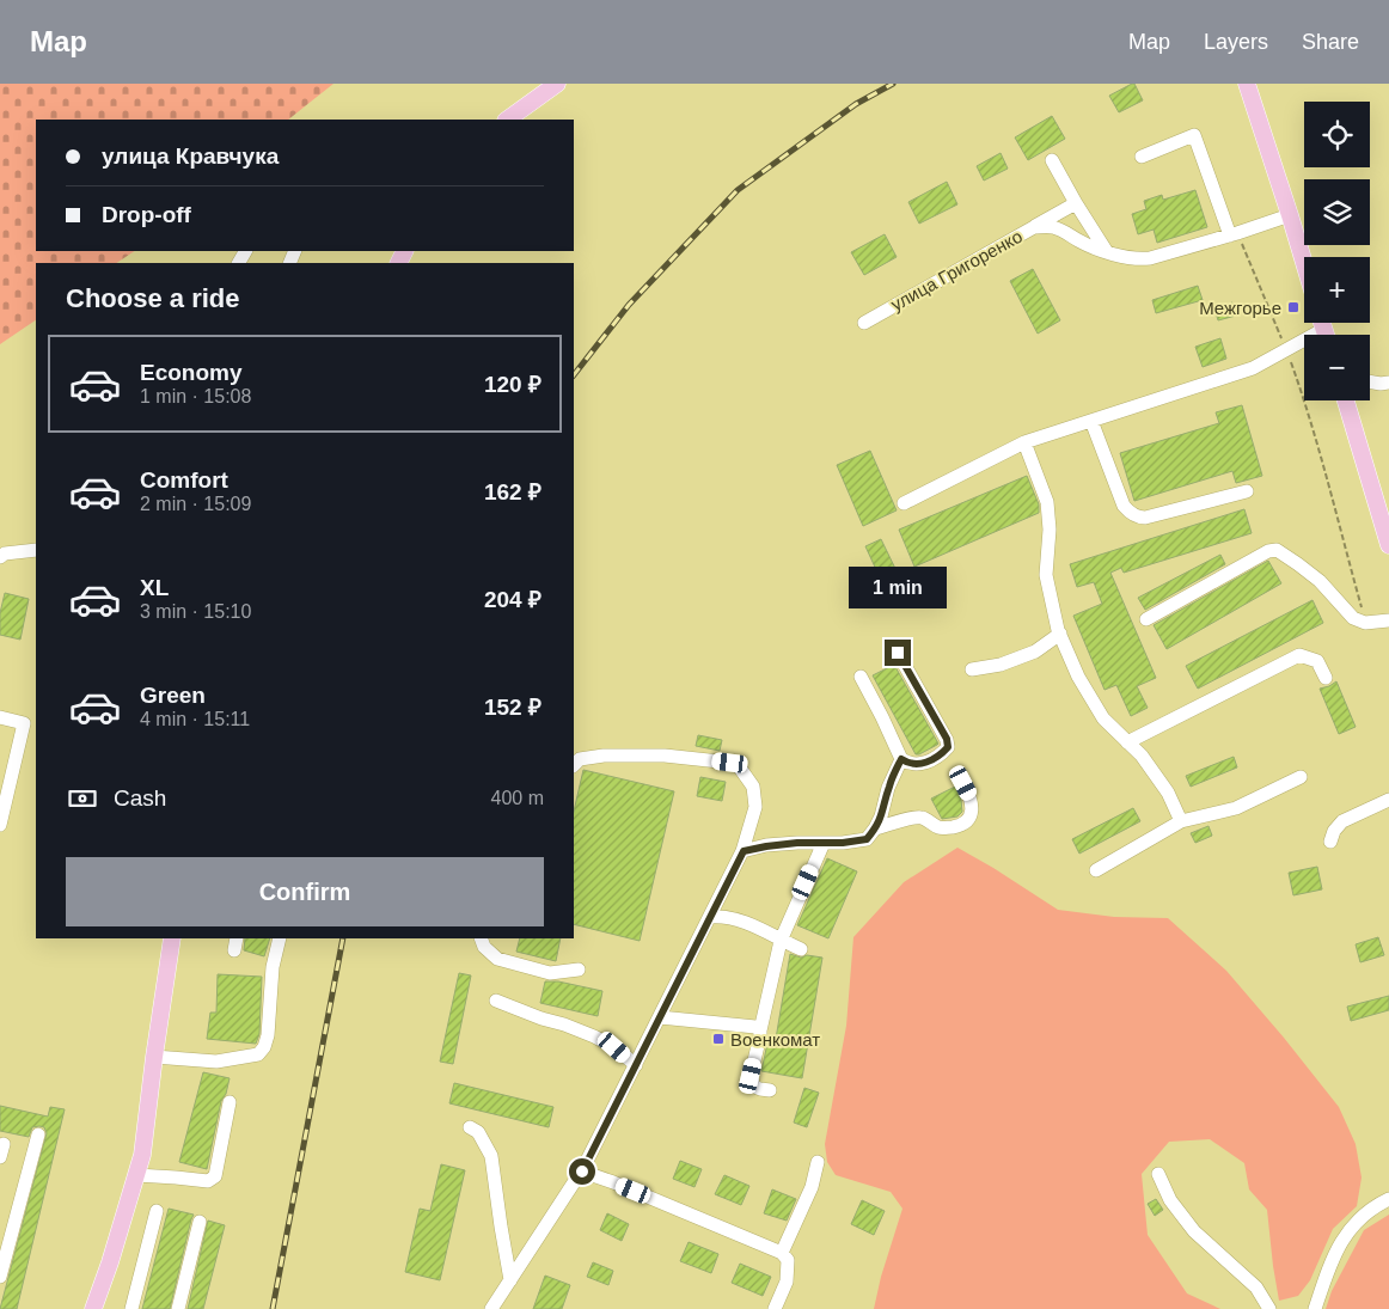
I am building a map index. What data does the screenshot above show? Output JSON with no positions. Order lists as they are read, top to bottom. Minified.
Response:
{"streets":{"lane":["улица Григоренко"]},"places":{"transit":["Межгорье","Военкомат"]},"page":{"header":"Map","nav":["Map","Layers","Share"],"map_buttons":["+","−"],"banner":["улица Кравчука","Drop-off"],"heading":"Choose a ride","list":[{"name":"Economy","note":"1 min · 15:08","value":"120 ₽"},{"name":"Comfort","note":"2 min · 15:09","value":"162 ₽"},{"name":"XL","note":"3 min · 15:10","value":"204 ₽"},{"name":"Green","note":"4 min · 15:11","value":"152 ₽"}],"bubble":"1 min","pay":["Cash","400 m"],"buttons":"Confirm"}}
